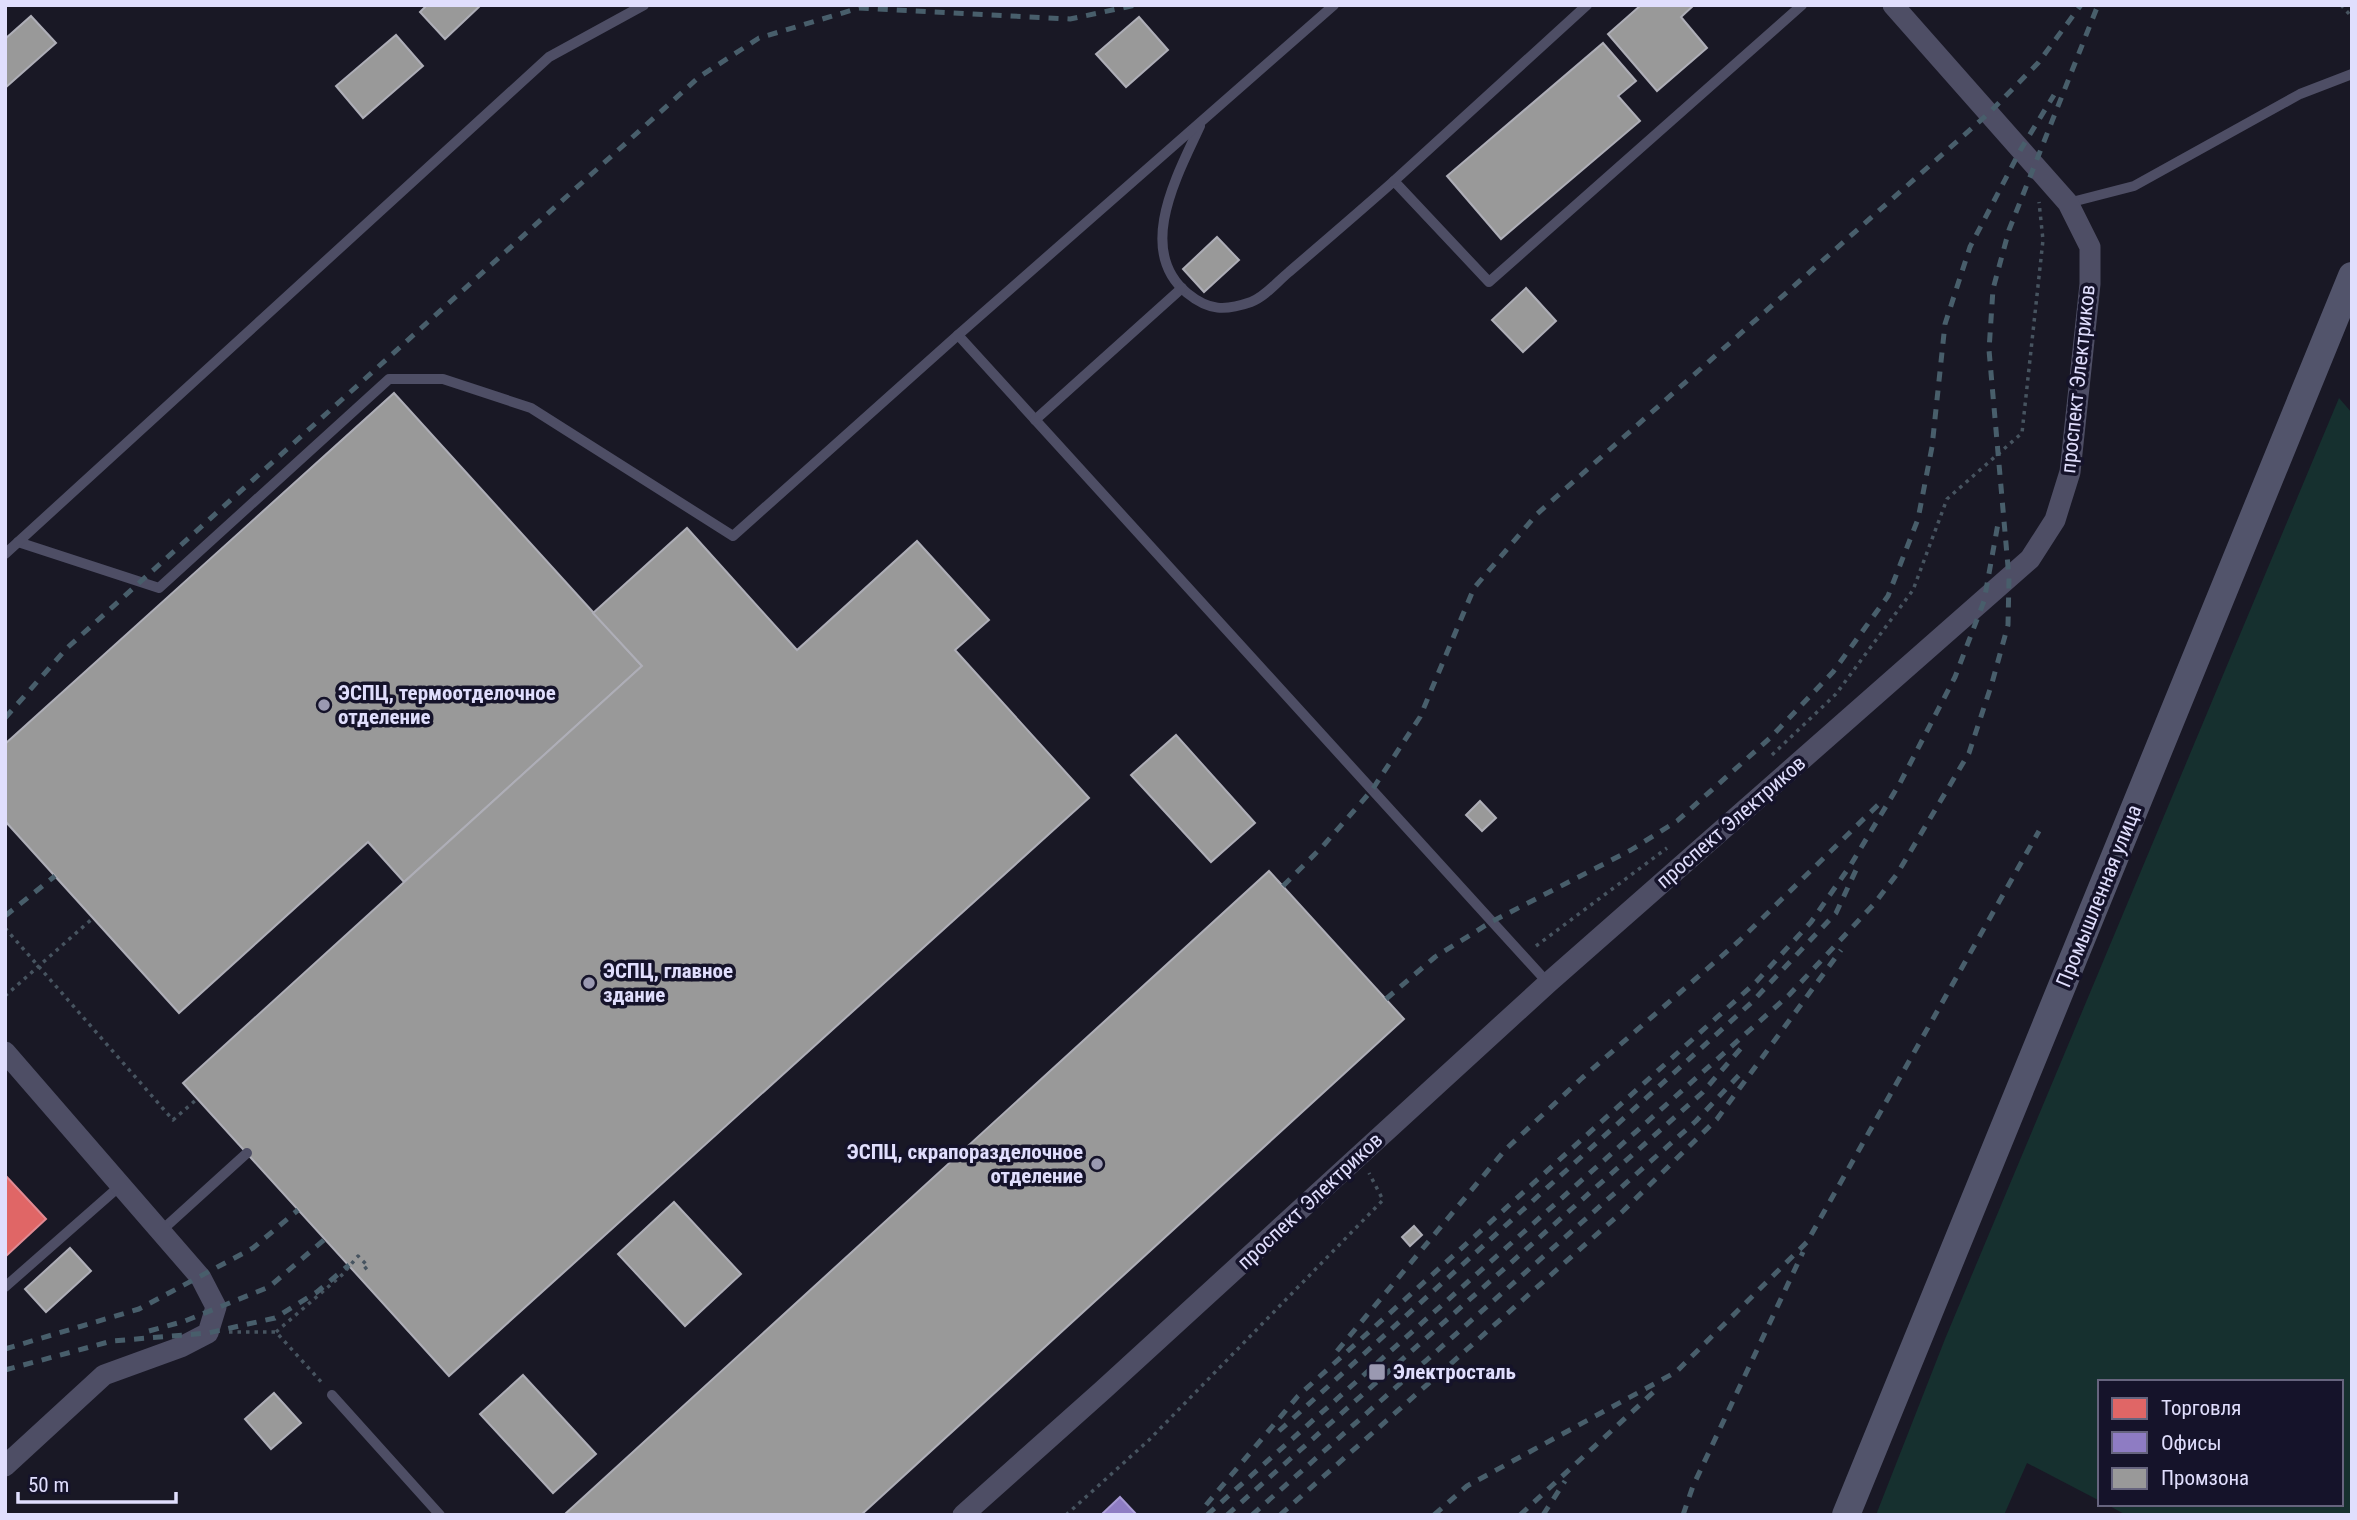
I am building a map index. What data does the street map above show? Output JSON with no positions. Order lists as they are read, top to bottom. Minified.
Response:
{"streets":{"street":["проспект Электриков","Промышленная улица"]},"places":{"other":["ЭСПЦ, термоотделочное отделение","ЭСПЦ, главное здание","ЭСПЦ, скрапоразделочное отделение"],"transit":["Электросталь"]},"legend":["Торговля","Офисы","Промзона"],"scale_bar":"50 m"}
